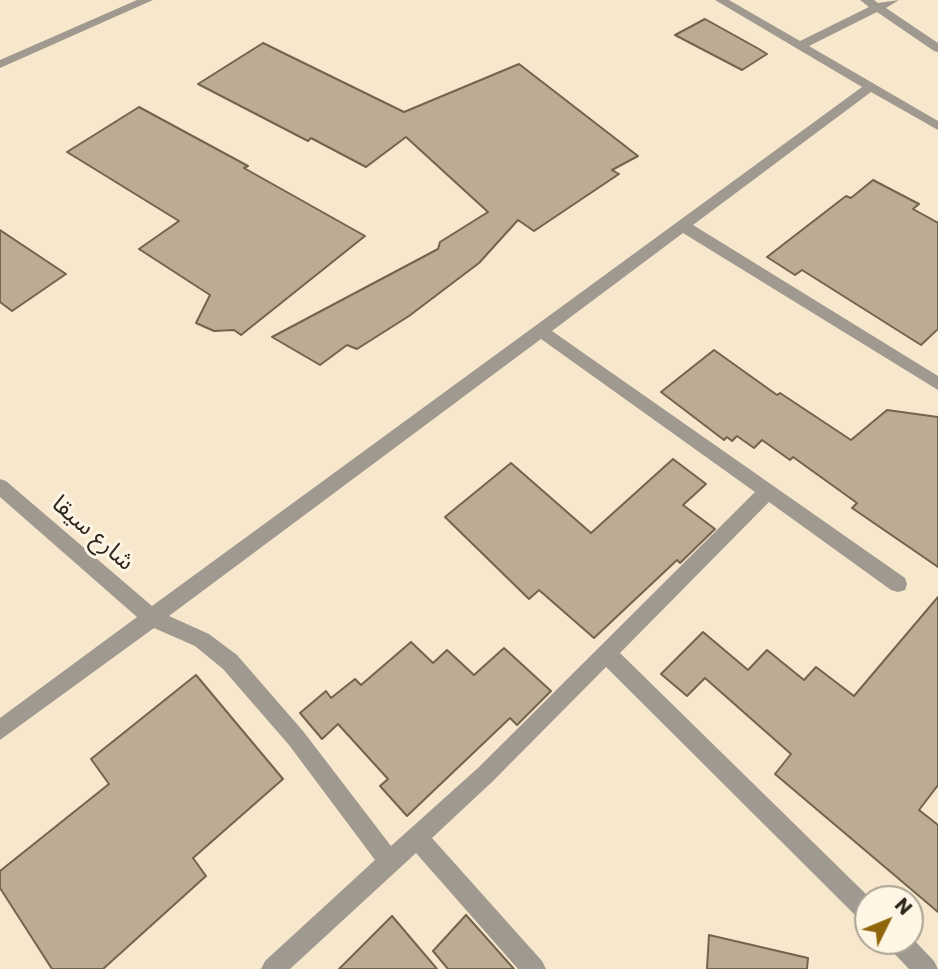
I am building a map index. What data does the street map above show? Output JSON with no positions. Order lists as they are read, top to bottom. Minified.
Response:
{"streets":{"street":["شارع سيقا"]},"north":"top right"}
